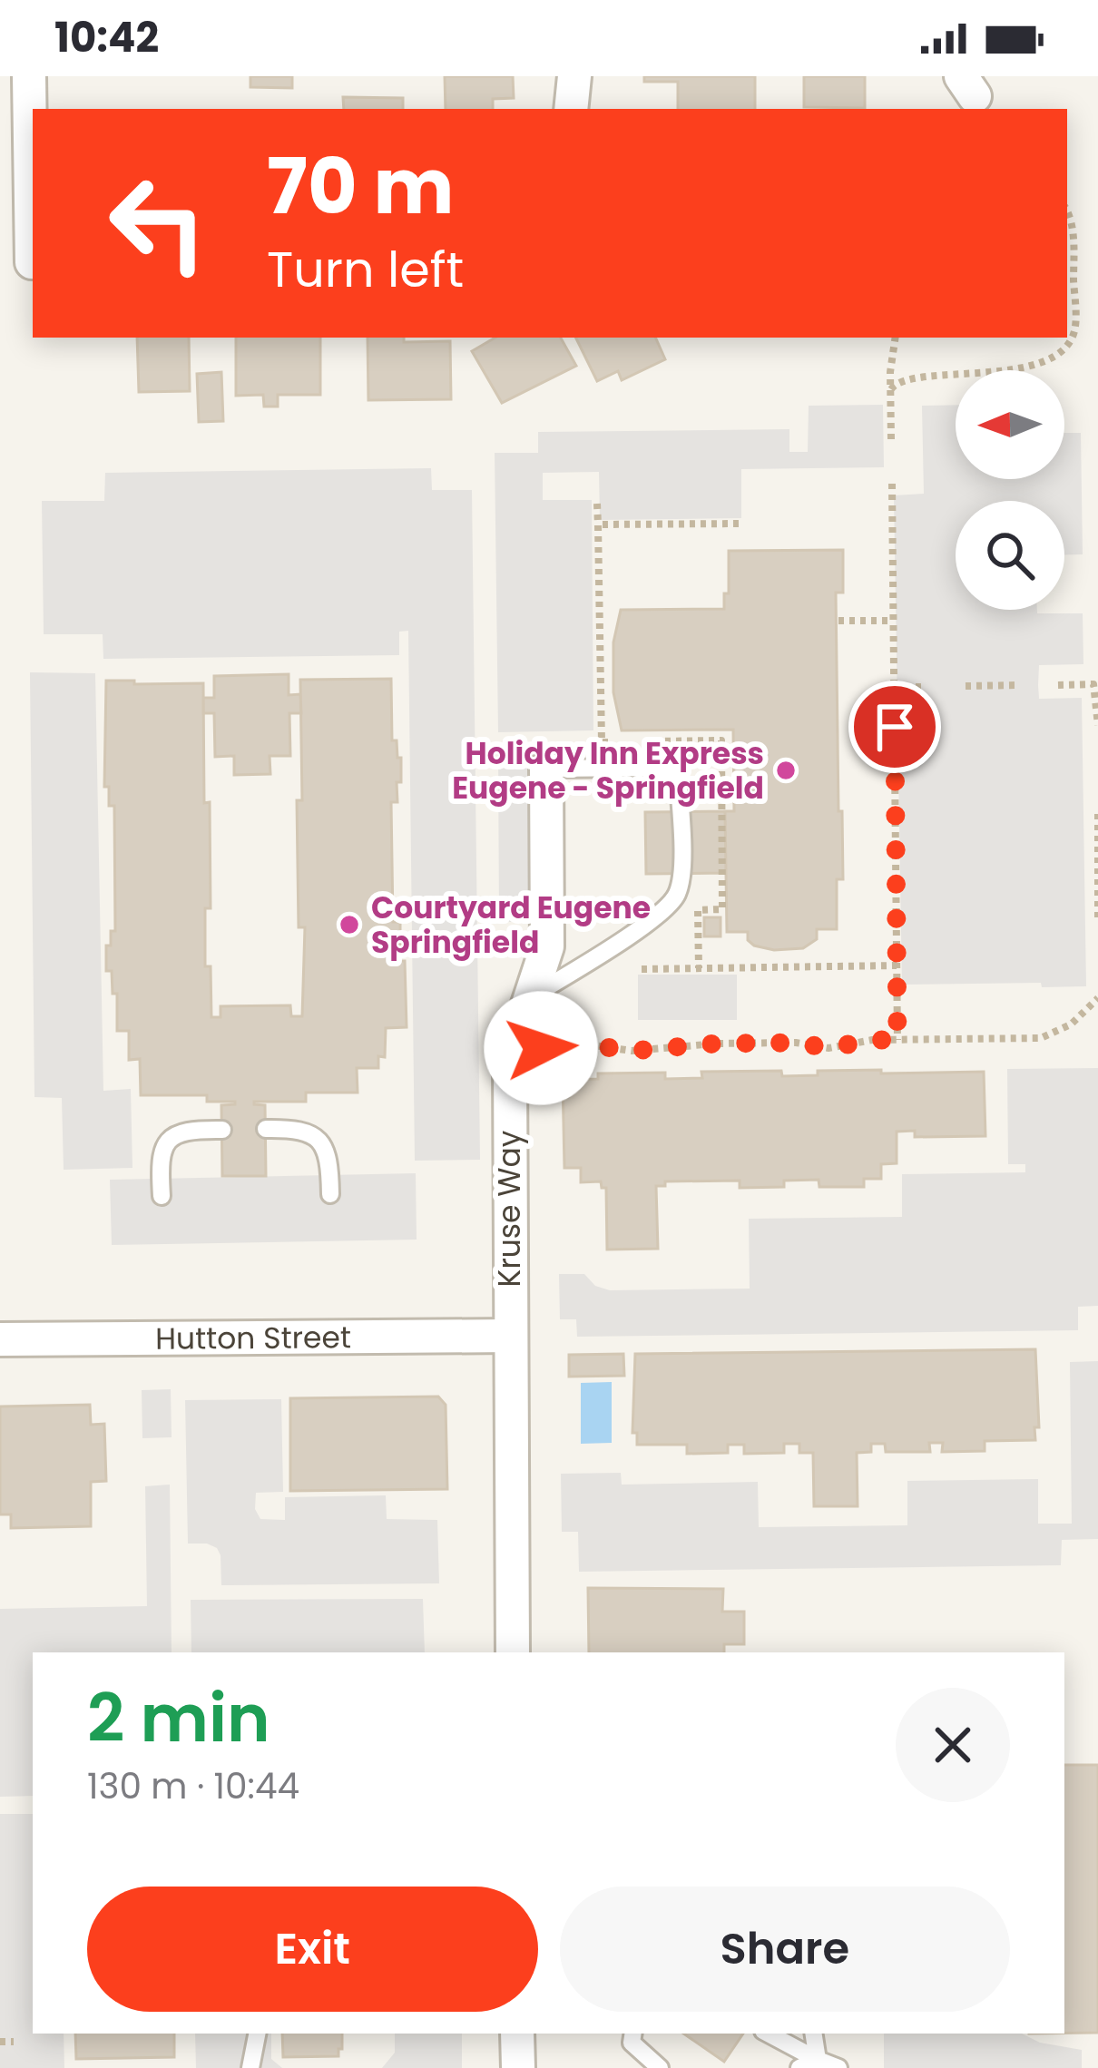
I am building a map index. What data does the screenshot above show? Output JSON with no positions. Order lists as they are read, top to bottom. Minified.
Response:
{"streets":{"street":["Kruse Way","Hutton Street"]},"crossings":[["Kruse Way","Hutton Street"]],"places":["Holiday Inn Express Eugene - Springfield","Courtyard Eugene Springfield"],"north":"left","page":{"status":"10:42","turn":["70 m","Turn left"],"heading":["2 min","130 m · 10:44"],"buttons":["Exit","Share"]}}
